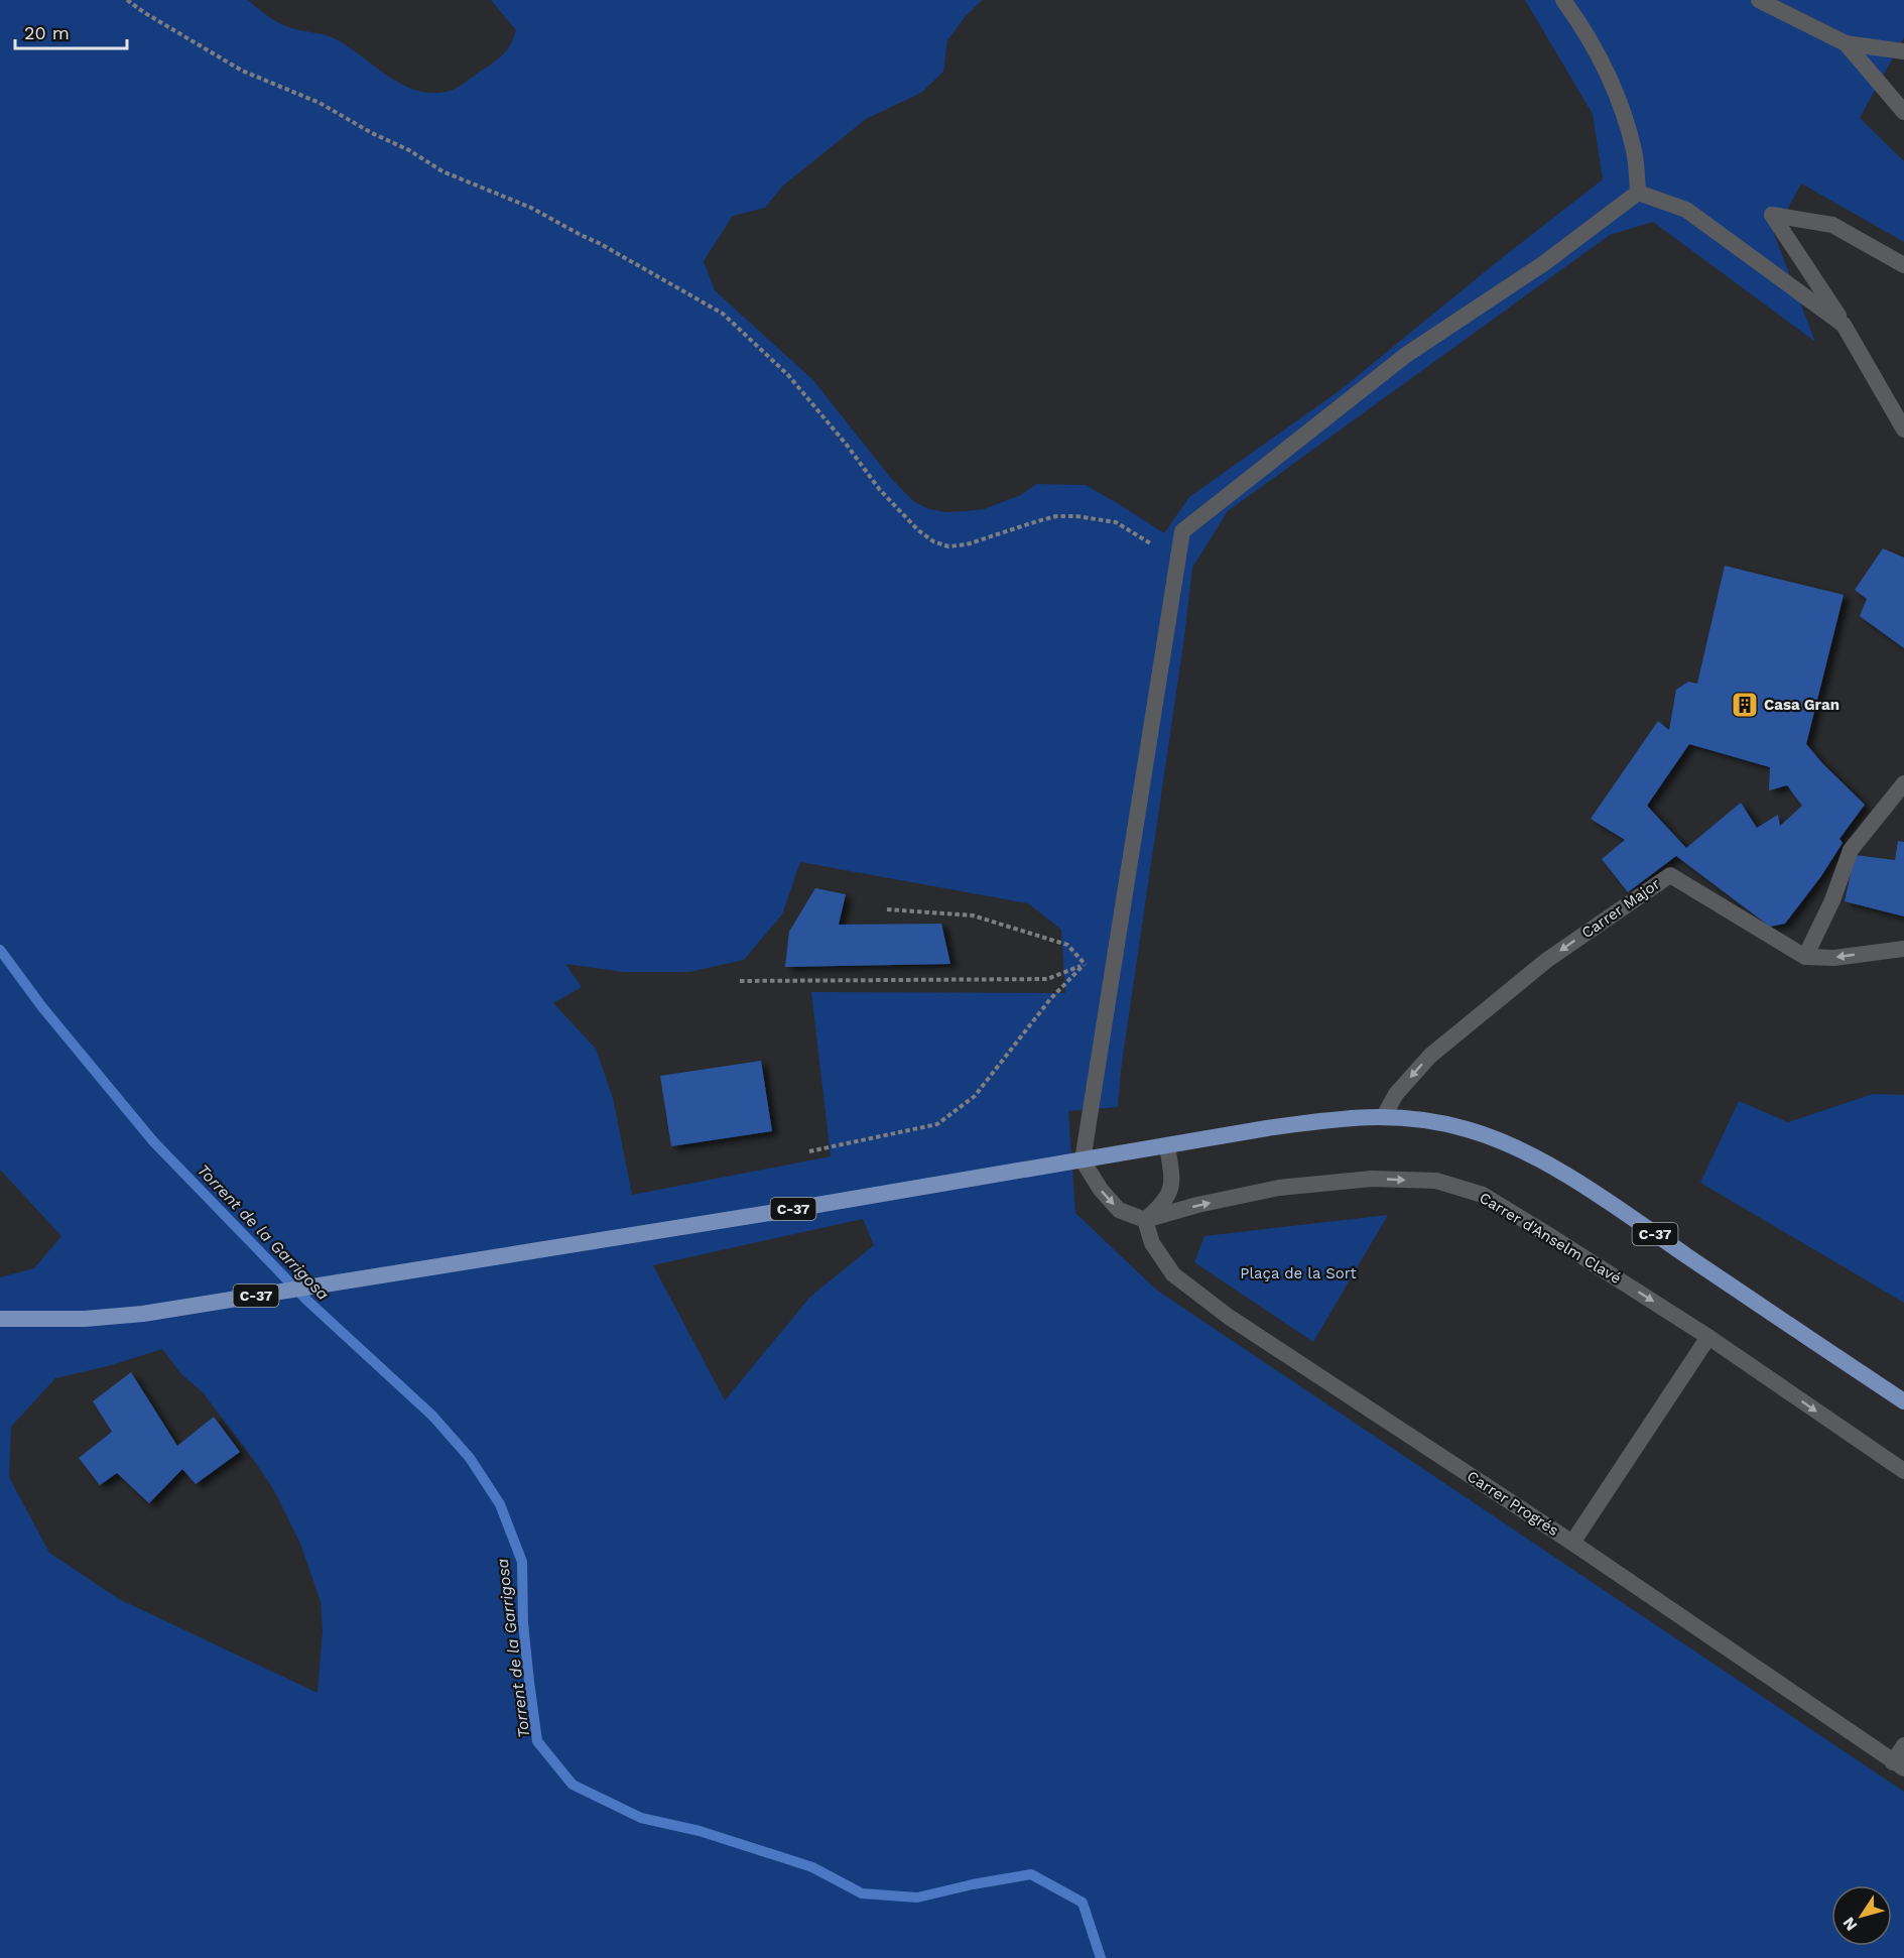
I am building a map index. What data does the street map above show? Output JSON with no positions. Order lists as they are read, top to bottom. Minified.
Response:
{"streets":{"main road":["C-37"],"street":["Carrer Major","Carrer d'Anselm Clavé","Carrer Progrés"]},"crossings":[["Carrer Major","C-37"],["Carrer d'Anselm Clavé","Carrer Progrés"]],"one_way":["Carrer Major","Carrer d'Anselm Clavé"],"water":["Torrent de la Garrigosa"],"parks":["Plaça de la Sort"],"places":{"building":["Casa Gran"]},"scale_bar":"20 m","north":"bottom left"}
